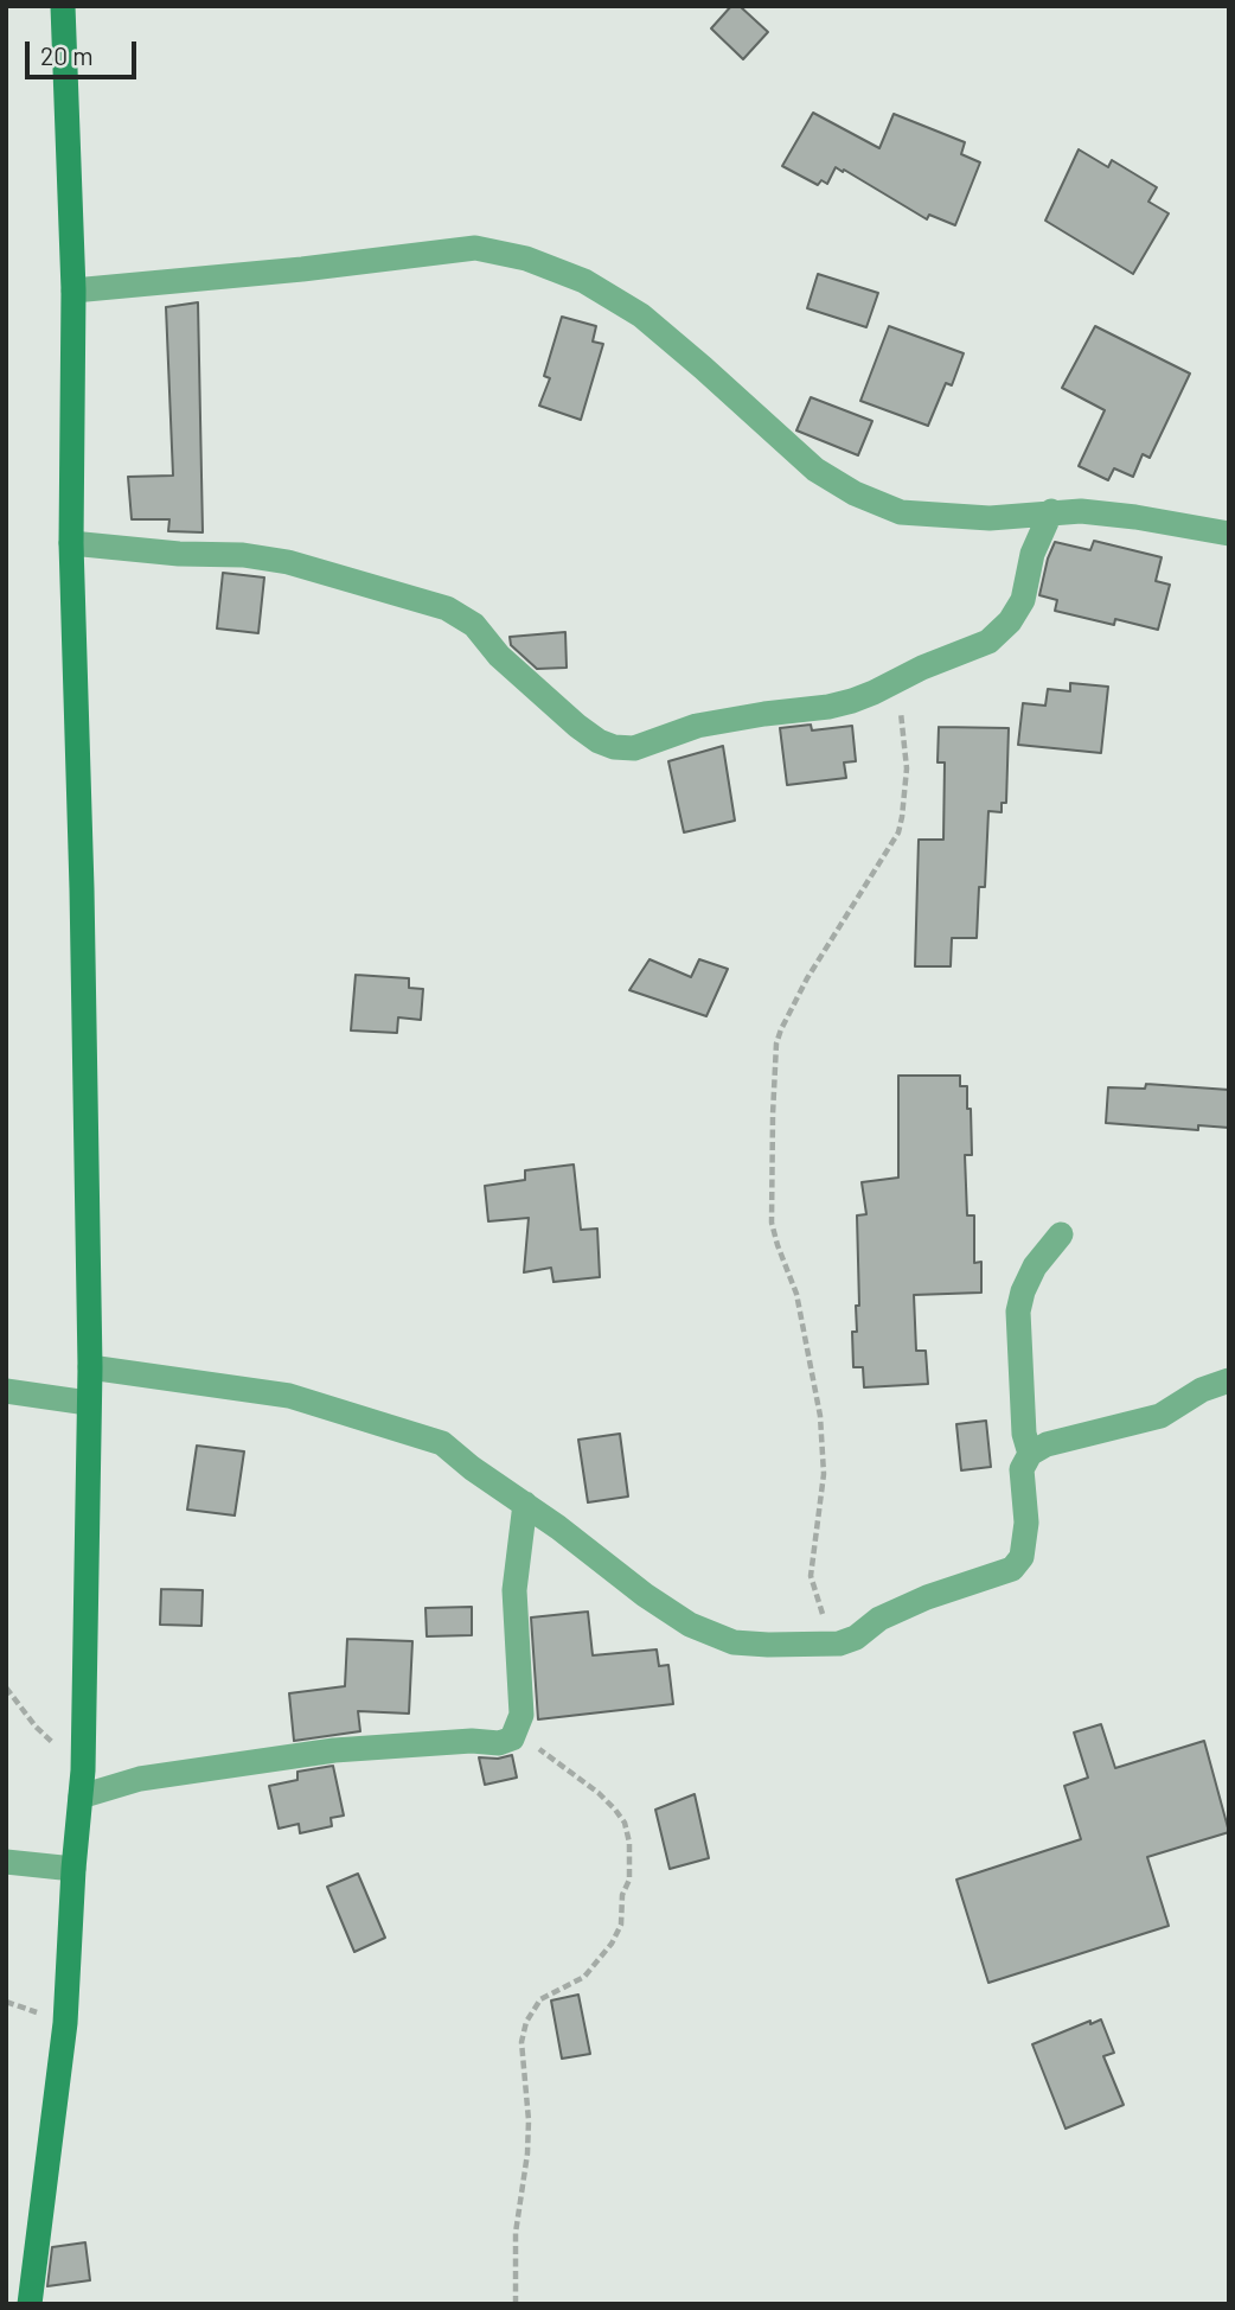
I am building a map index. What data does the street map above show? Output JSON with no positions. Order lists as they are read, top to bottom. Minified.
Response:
{"scale_bar":"20 m"}
